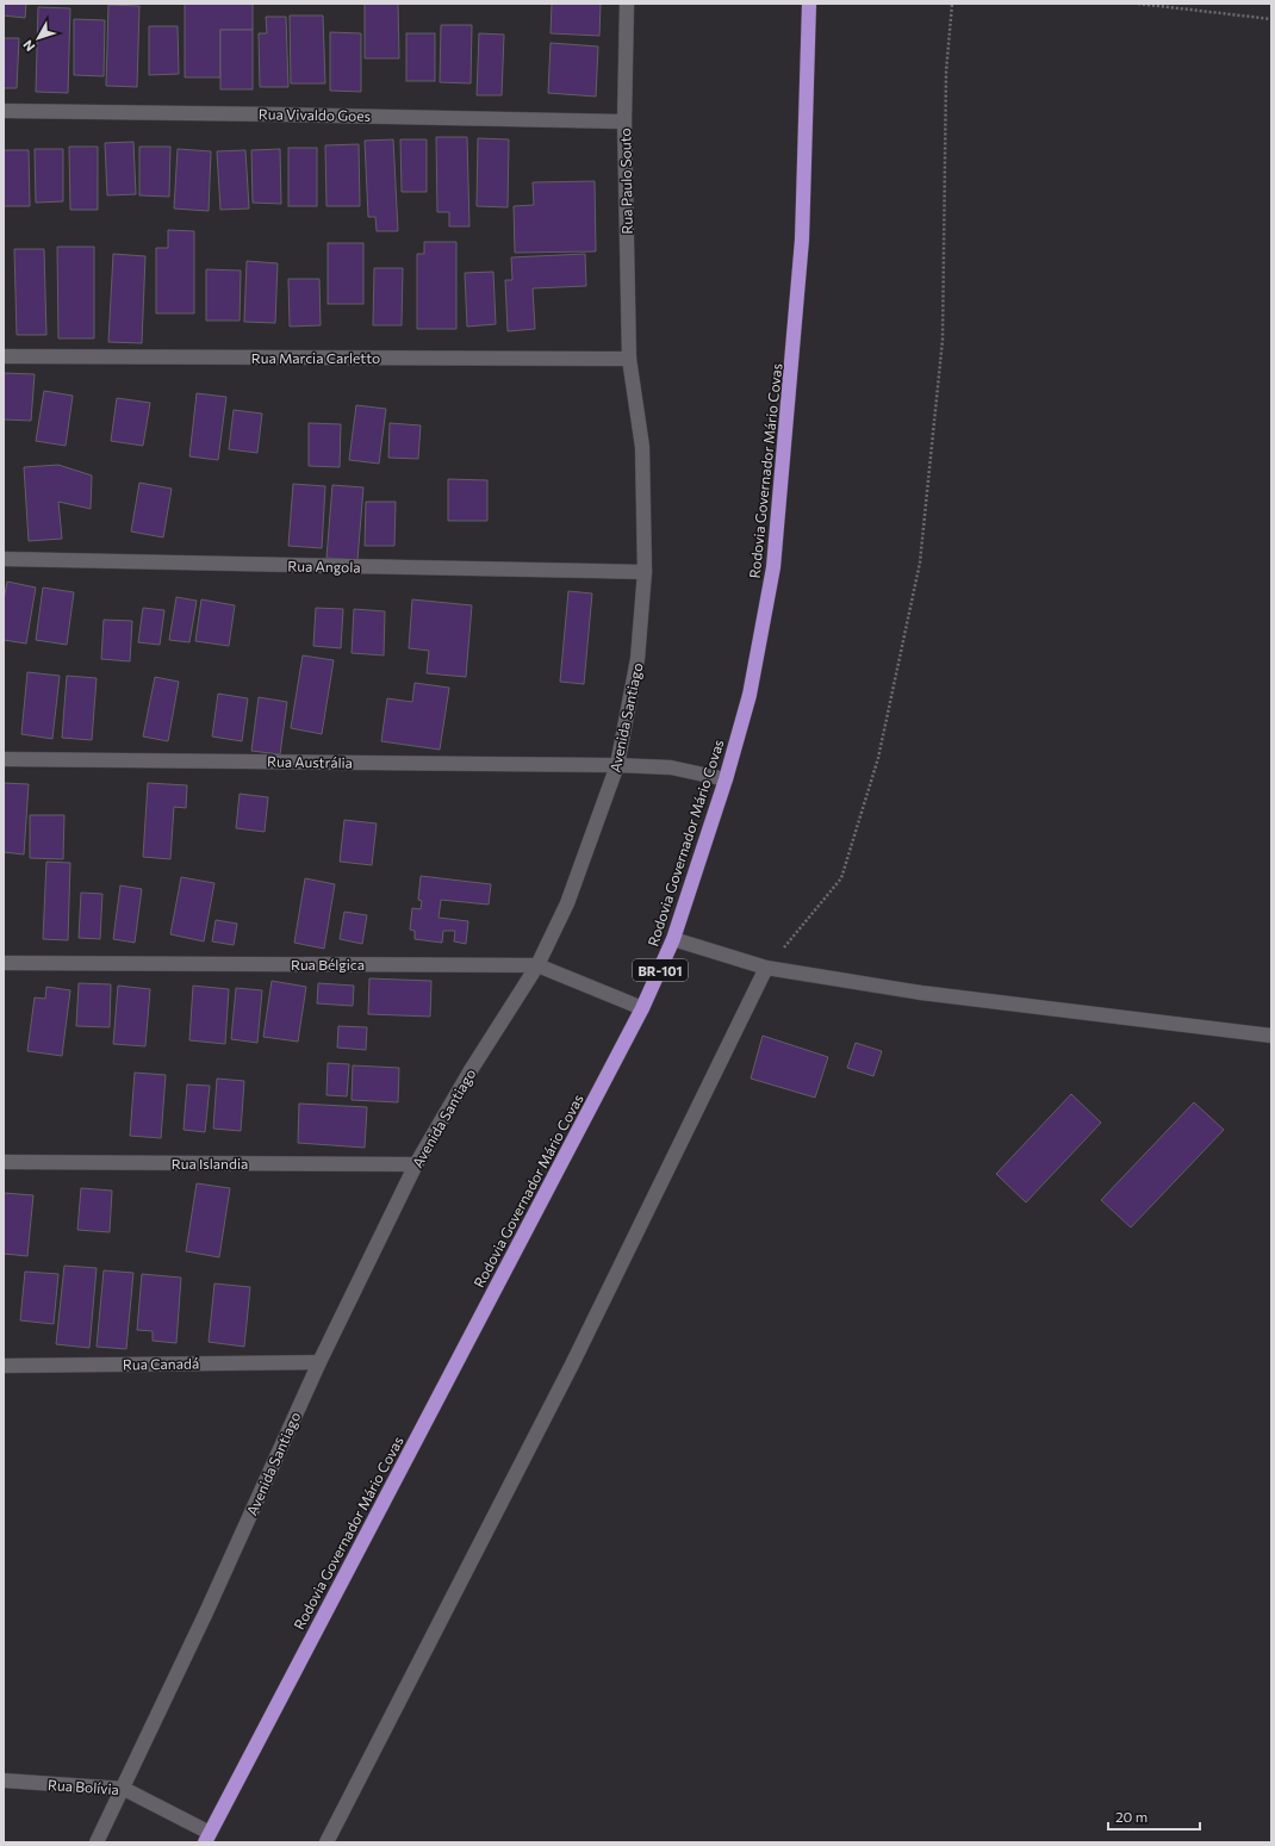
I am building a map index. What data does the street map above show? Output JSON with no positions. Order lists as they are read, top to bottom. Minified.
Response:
{"streets":{"highway":["Rodovia Governador Mário Covas","BR-101"],"street":["Rua Vivaldo Goes","Rua Paulo Souto","Rua Marcia Carletto","Rua Angola","Avenida Santiago","Rua Austrália","Rua Bélgica","Rua Islandia","Rua Canadá","Rua Bolívia"]},"crossings":[["Rua Vivaldo Goes","Rua Paulo Souto"],["Rua Paulo Souto","Rua Marcia Carletto"],["Rua Paulo Souto","Avenida Santiago"],["Rua Marcia Carletto","Avenida Santiago"],["Rodovia Governador Mário Covas","Rua Austrália"],["Rodovia Governador Mário Covas","Rua Bélgica"],["Rodovia Governador Mário Covas","Rua Bolívia"],["Rua Angola","Avenida Santiago"],["Avenida Santiago","Rua Austrália"],["Avenida Santiago","Rua Bélgica"],["Avenida Santiago","Rua Islandia"],["Avenida Santiago","Rua Canadá"],["Avenida Santiago","Rua Bolívia"]],"scale_bar":"20 m","north":"bottom left"}
